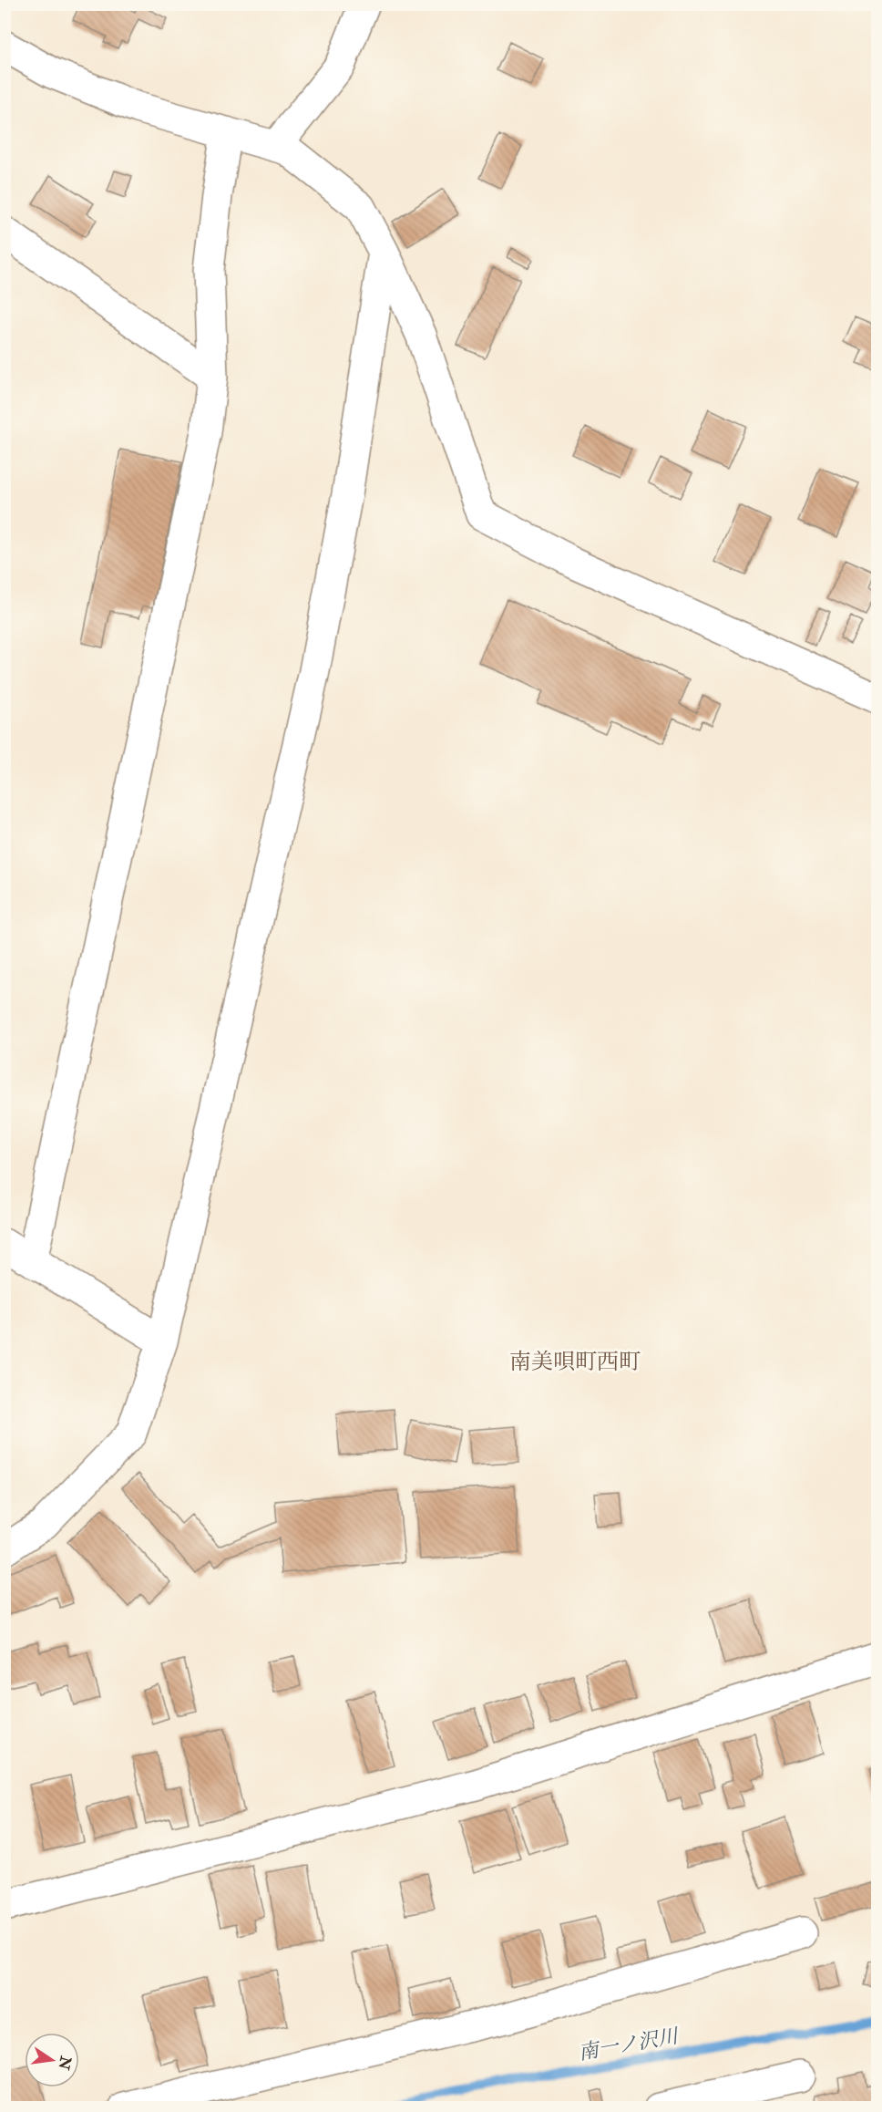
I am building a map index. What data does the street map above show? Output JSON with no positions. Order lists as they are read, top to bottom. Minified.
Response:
{"districts":["南美唄町西町"],"water":["南一ノ沢川"],"north":"right"}
